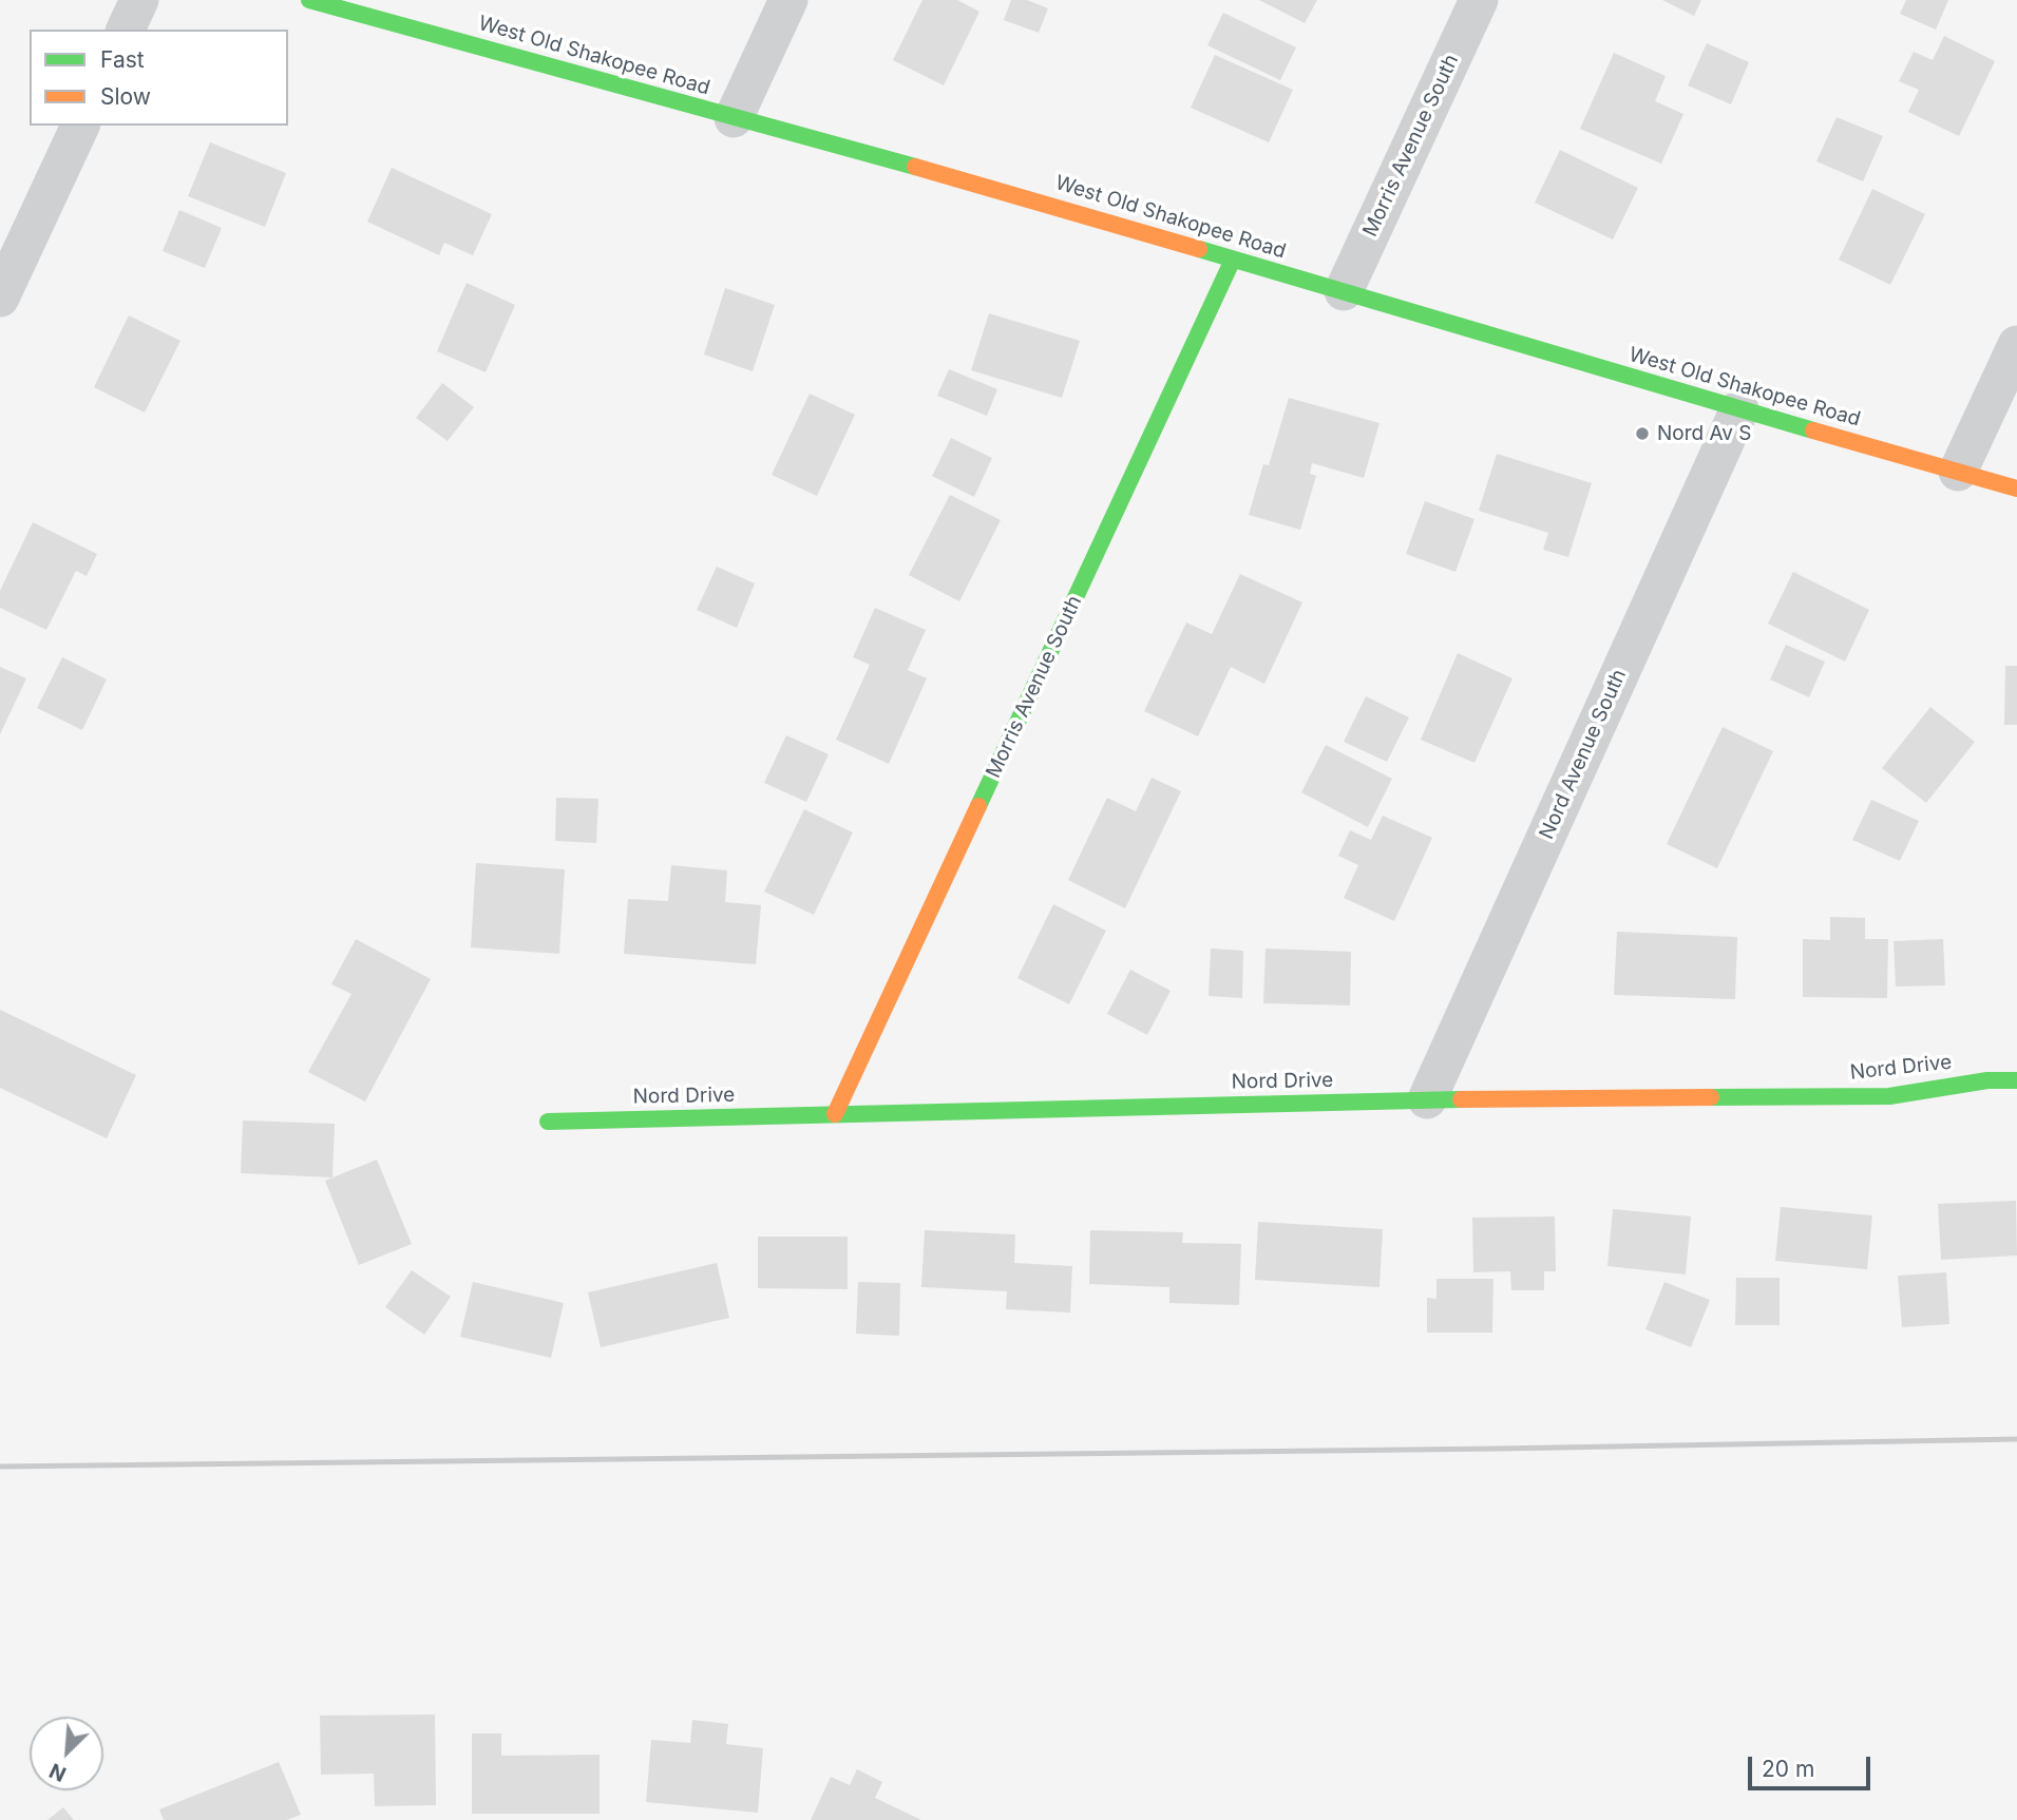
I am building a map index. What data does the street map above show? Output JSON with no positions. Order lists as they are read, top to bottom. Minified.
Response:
{"streets":{"street":["West Old Shakopee Road","Morris Avenue South","Nord Avenue South","Nord Drive"]},"crossings":[["West Old Shakopee Road","Morris Avenue South"],["West Old Shakopee Road","Nord Avenue South"],["Morris Avenue South","Nord Drive"],["Nord Avenue South","Nord Drive"]],"places":["Nord Av S"],"legend":["Fast","Slow"],"scale_bar":"20 m","north":"bottom left"}
